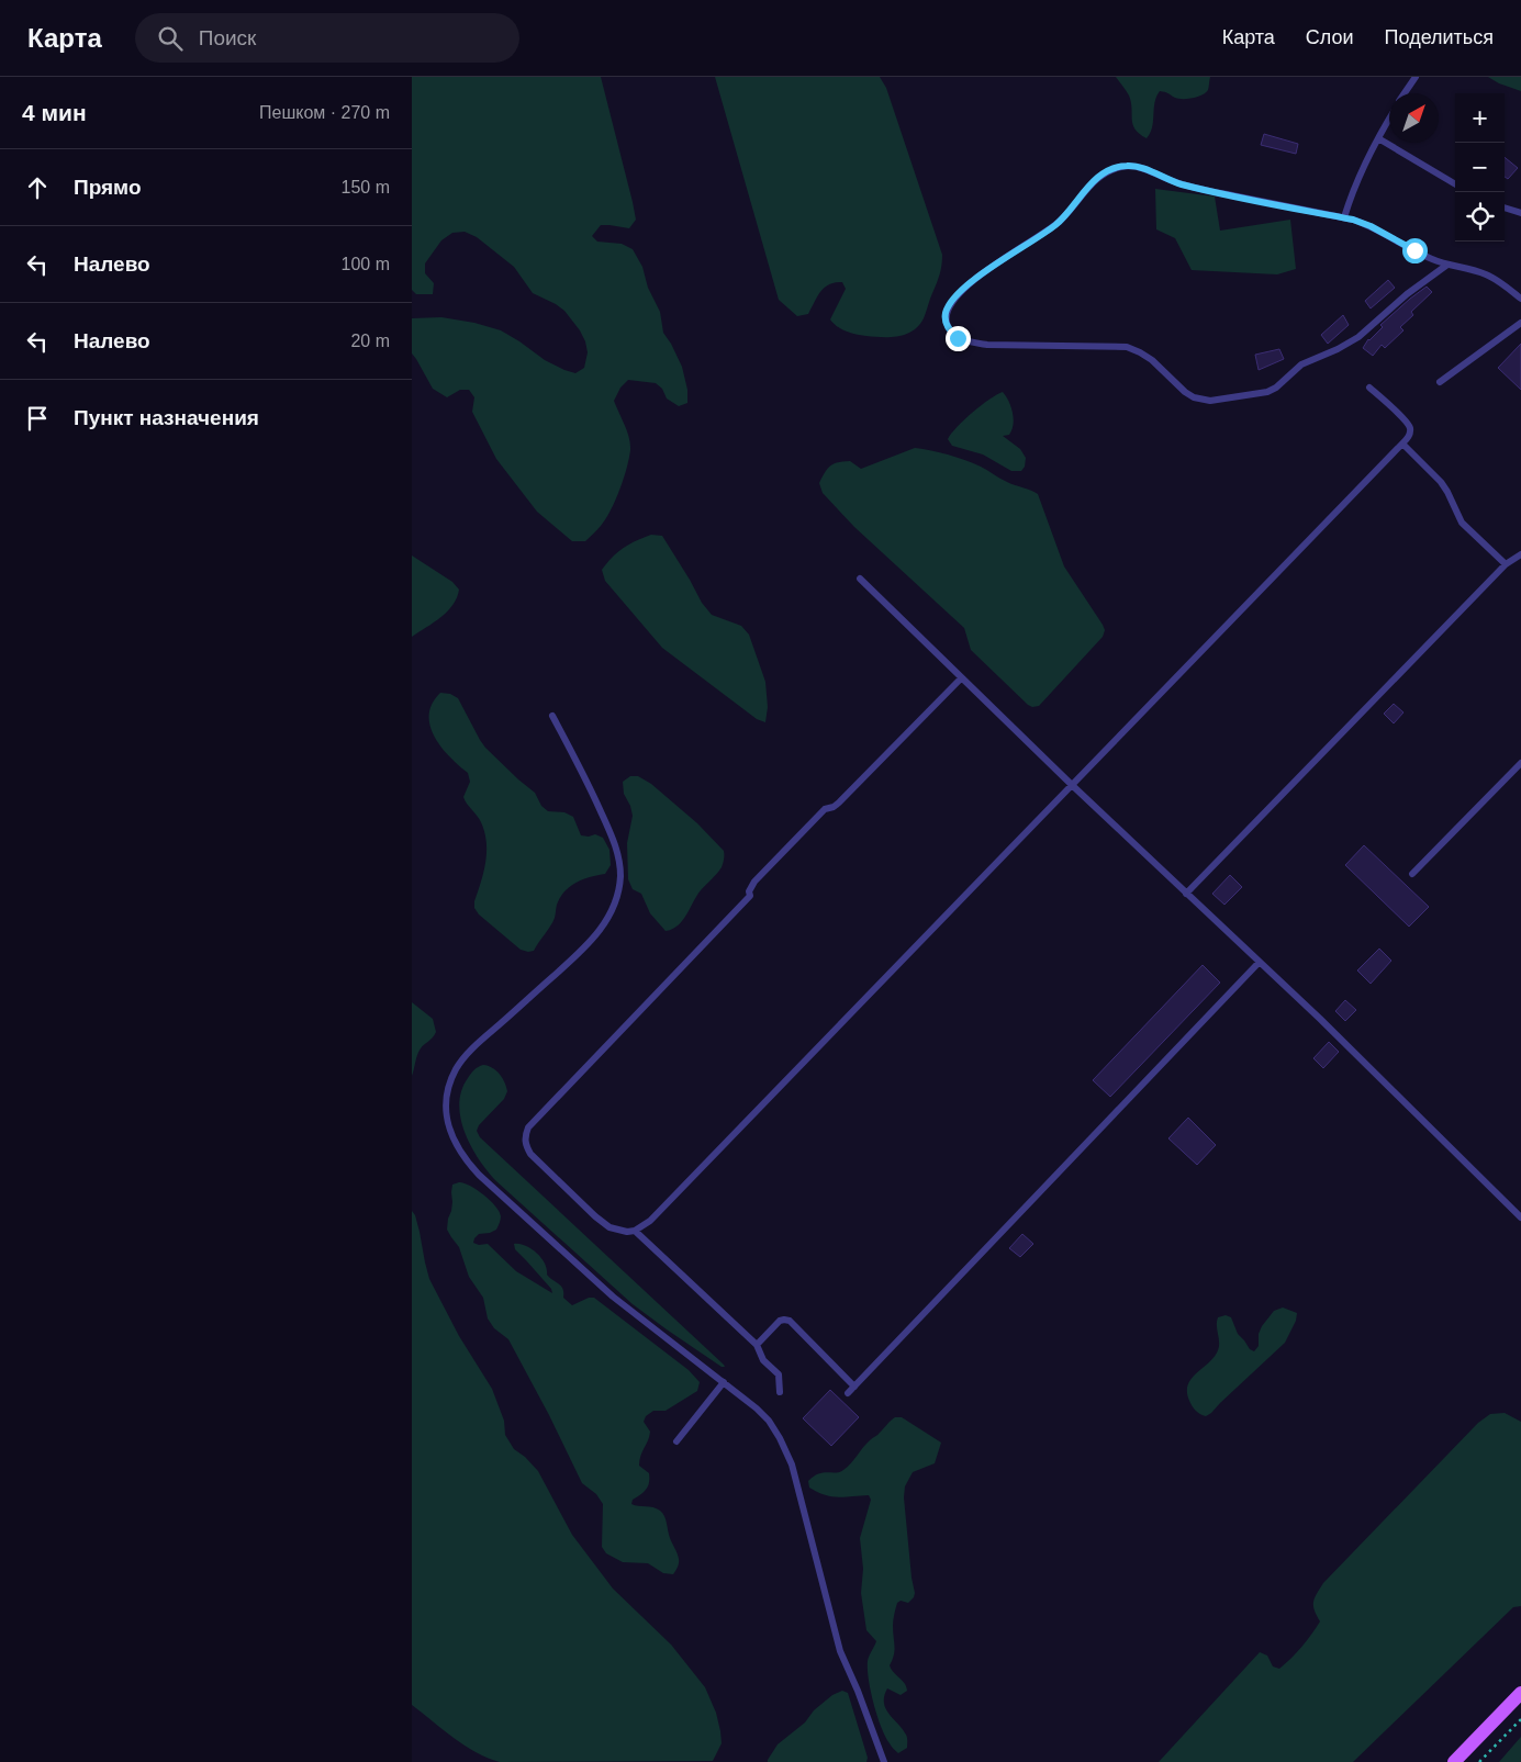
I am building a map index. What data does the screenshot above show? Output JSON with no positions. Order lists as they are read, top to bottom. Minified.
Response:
{"north":"top right","page":{"header":"Карта","search":"Поиск","nav":["Карта","Слои","Поделиться"],"heading":["4 мин","Пешком · 270 m"],"map_buttons":["+","−"],"list":[["Прямо","150 m"],["Налево","100 m"],["Налево","20 m"],"Пункт назначения"]}}
